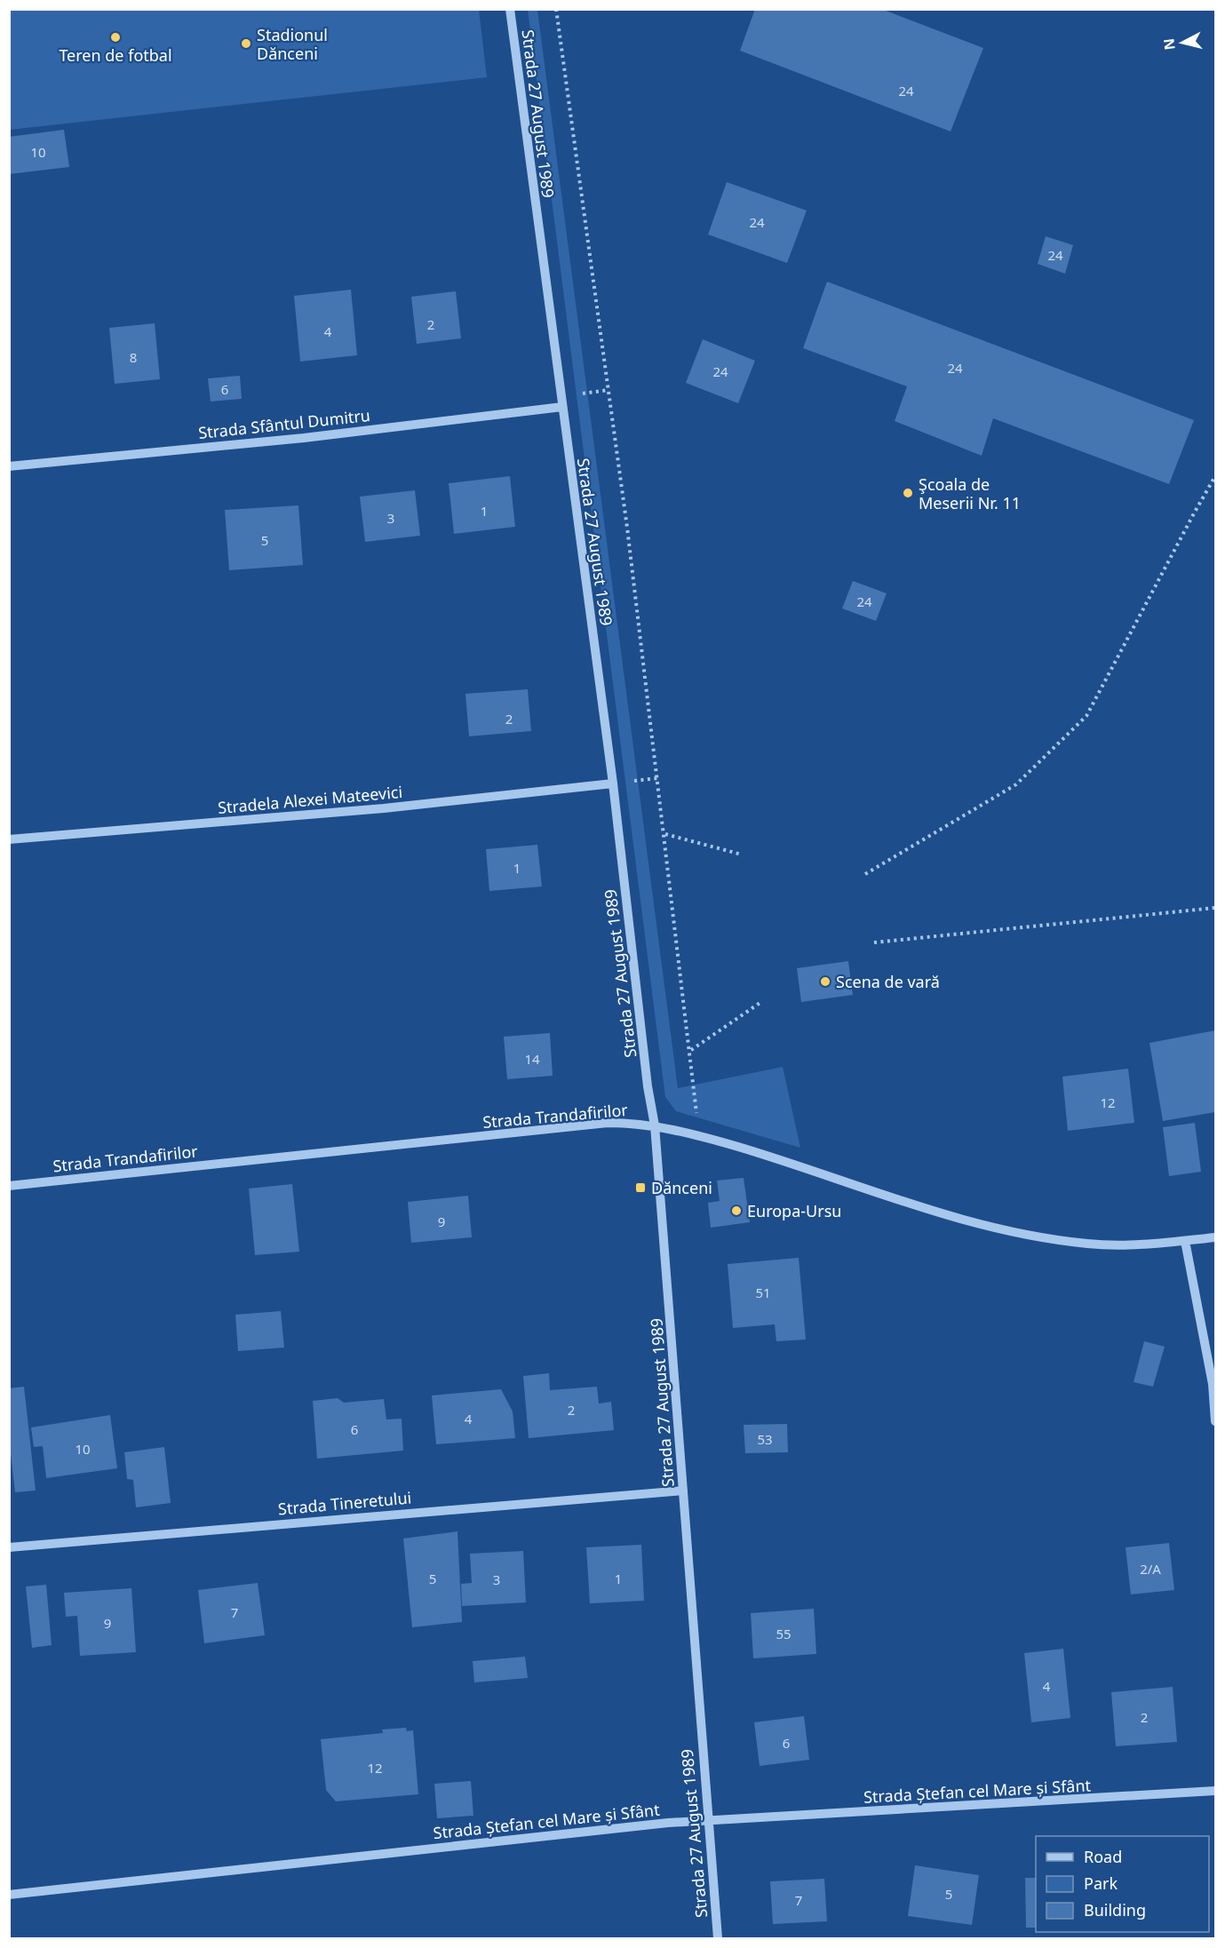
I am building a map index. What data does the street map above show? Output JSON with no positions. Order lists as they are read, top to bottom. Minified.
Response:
{"streets":{"street":["Strada 27 August 1989","Strada Sfântul Dumitru","Stradela Alexei Mateevici","Strada Trandafirilor","Strada Tineretului","Strada Ștefan cel Mare și Sfânt"]},"crossings":[["Strada 27 August 1989","Strada Sfântul Dumitru"],["Strada 27 August 1989","Stradela Alexei Mateevici"],["Strada 27 August 1989","Strada Trandafirilor"],["Strada 27 August 1989","Strada Tineretului"],["Strada 27 August 1989","Strada Ștefan cel Mare și Sfânt"]],"places":{"other":["Teren de fotbal","Stadionul Dănceni","Şcoala de Meserii Nr. 11","Scena de vară","Europa-Ursu"],"transit":["Dănceni"]},"house_numbers":["24","10","24","24","2","4","8","24","24","6","1","3","5","24","2","1","14","12","9","51","2","4","6","53","10","2/A","5","1","3","7","9","55","4","2","6","12","5","7"],"legend":["Road","Park","Building"],"north":"left"}
